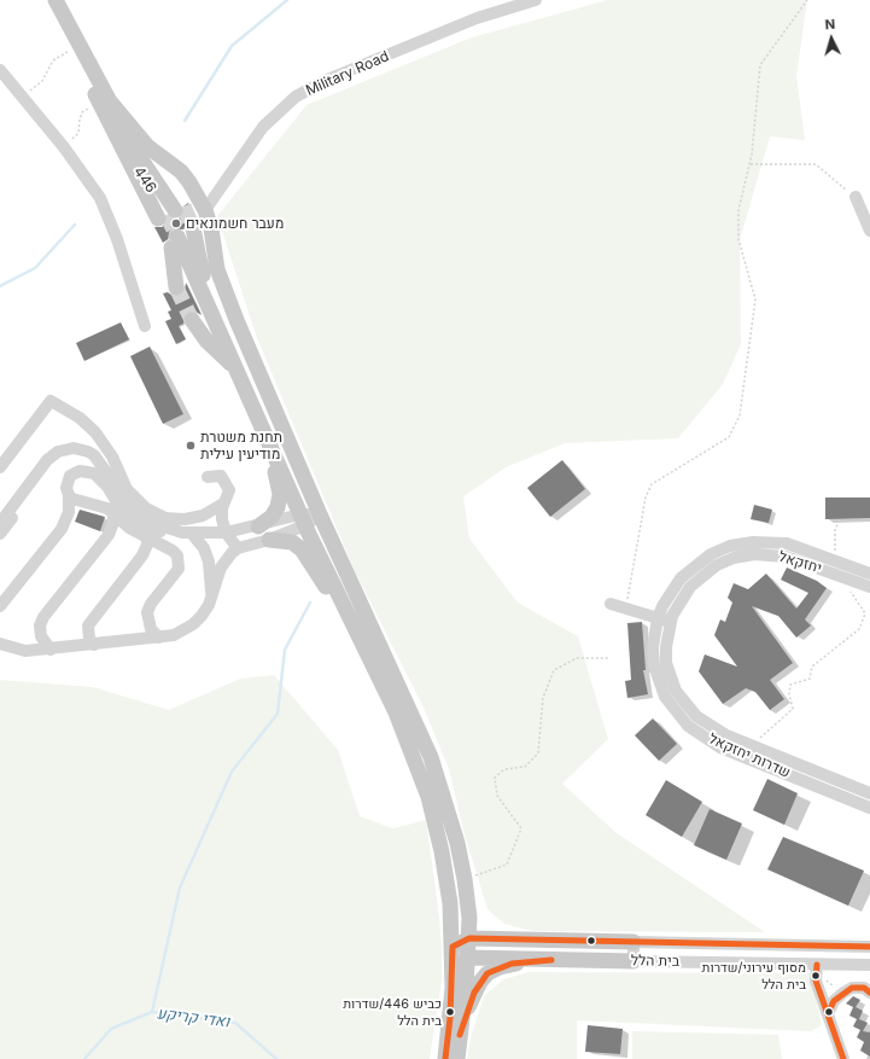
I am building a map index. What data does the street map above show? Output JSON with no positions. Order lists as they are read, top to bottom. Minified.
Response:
{"streets":{"main road":["446","בית הלל"],"street":["Military Road","יחזקאל","שדרות יחזקאל"]},"crossings":[["Military Road","446"],["446","בית הלל"],["יחזקאל","שדרות יחזקאל"]],"water":["ואדי קריקע"],"places":["מעבר חשמונאים","תחנת משטרת מודיעין עילית","מסוף עירוני/שדרות בית הלל","כביש 446/שדרות בית הלל"],"north":"top"}
